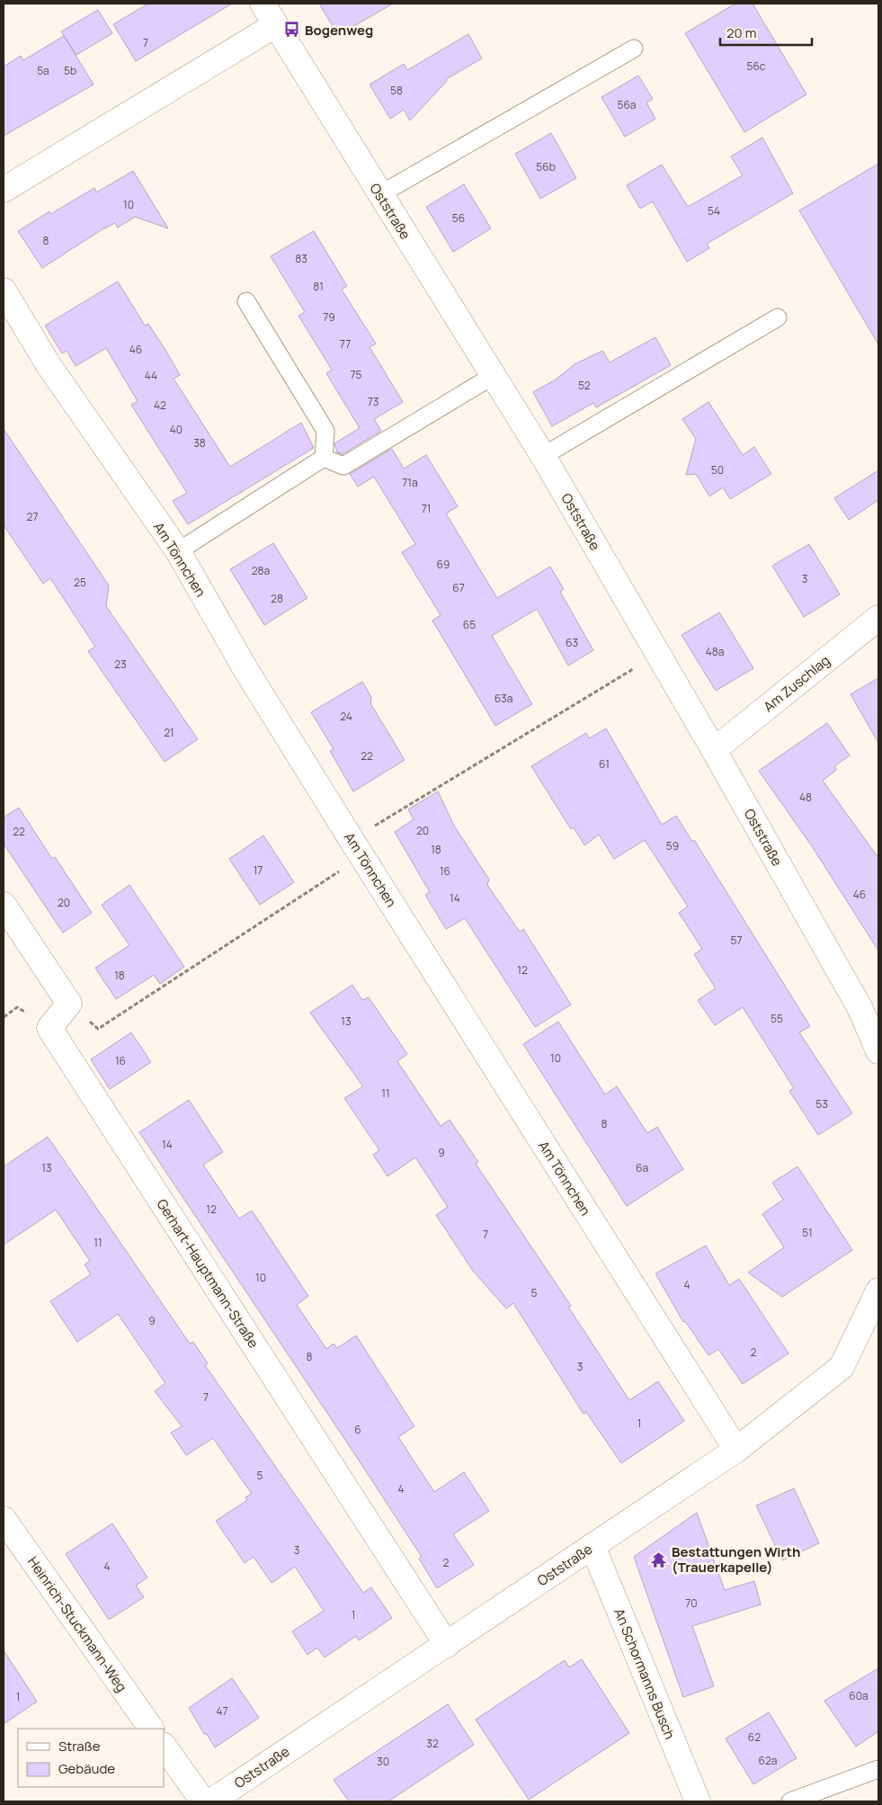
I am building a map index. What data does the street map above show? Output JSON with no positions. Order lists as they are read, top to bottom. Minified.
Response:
{"streets":{"street":["Oststraße","Am Tönnchen","Am Zuschlag","Gerhart-Hauptmann-Straße","Heinrich-Stuckmann-Weg","An Schormanns Busch"]},"crossings":[["Oststraße","Am Tönnchen"],["Oststraße","Am Zuschlag"],["Oststraße","Gerhart-Hauptmann-Straße"],["Oststraße","An Schormanns Busch"]],"places":{"bus stop":["Bogenweg"],"temple":["Bestattungen Wirth (Trauerkapelle)"]},"house_numbers":["7","56c","5a","5b","58","56a","56b","10","54","56","8","83","81","79","77","46","75","44","52","73","42","40","38","50","71a","71","27","69","28a","3","25","67","28","65","63","48a","23","63a","24","21","22","61","48","20","22","59","18","17","16","46","14","20","57","12","18","55","13","10","16","11","53","8","14","9","13","6a","12","51","7","11","10","4","5","9","2","8","3","7","1","6","5","4","3","2","4","70","1","60a","1","47","62","32","62a","30"],"legend":["Straße","Gebäude"],"scale_bar":"20 m"}
